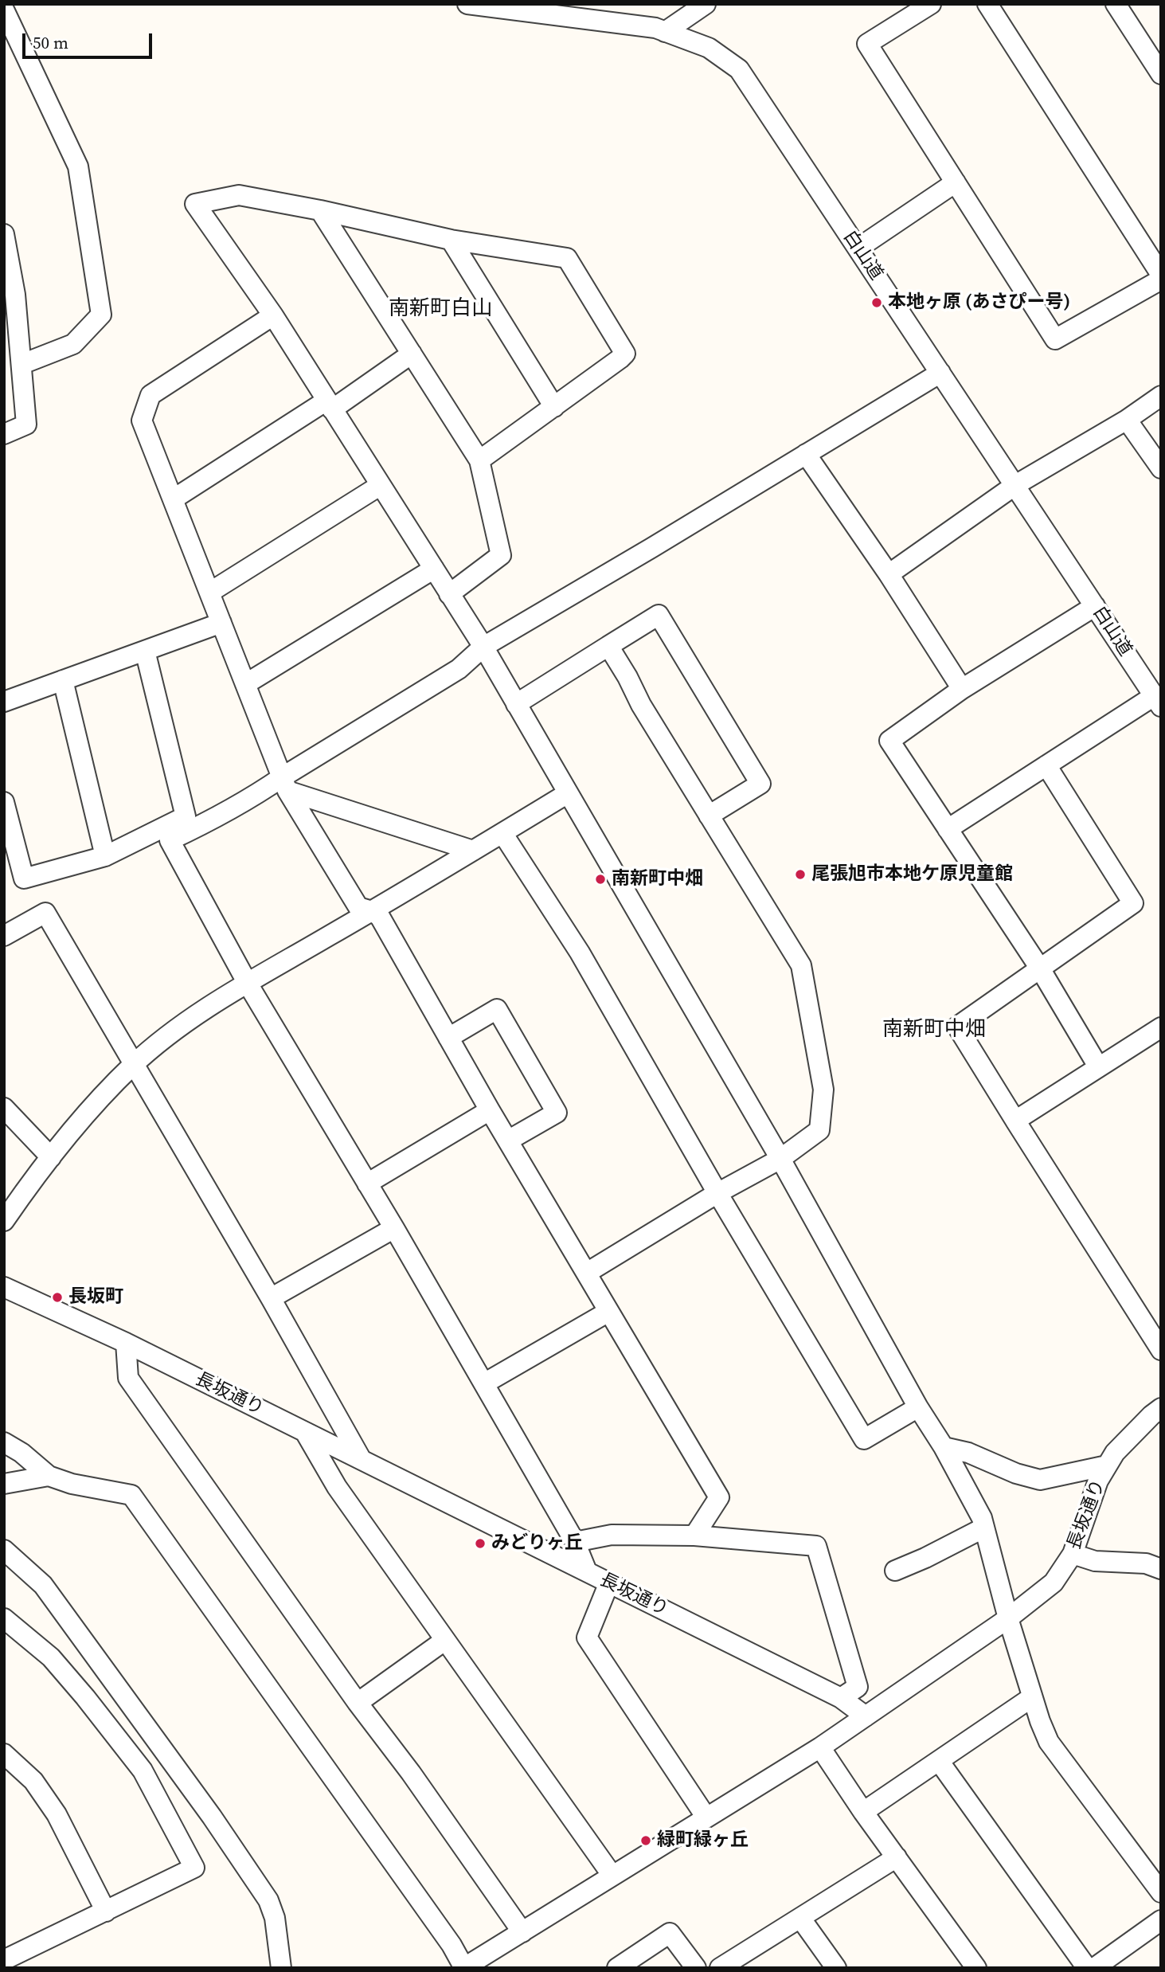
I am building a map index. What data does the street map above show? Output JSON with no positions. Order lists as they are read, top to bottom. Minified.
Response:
{"streets":{"street":["白山道","長坂通り"]},"districts":["南新町白山","南新町中畑"],"places":["本地ヶ原 (あさぴー号)","尾張旭市本地ケ原児童館","南新町中畑","長坂町","みどりヶ丘","緑町緑ヶ丘"],"scale_bar":"50 m"}
